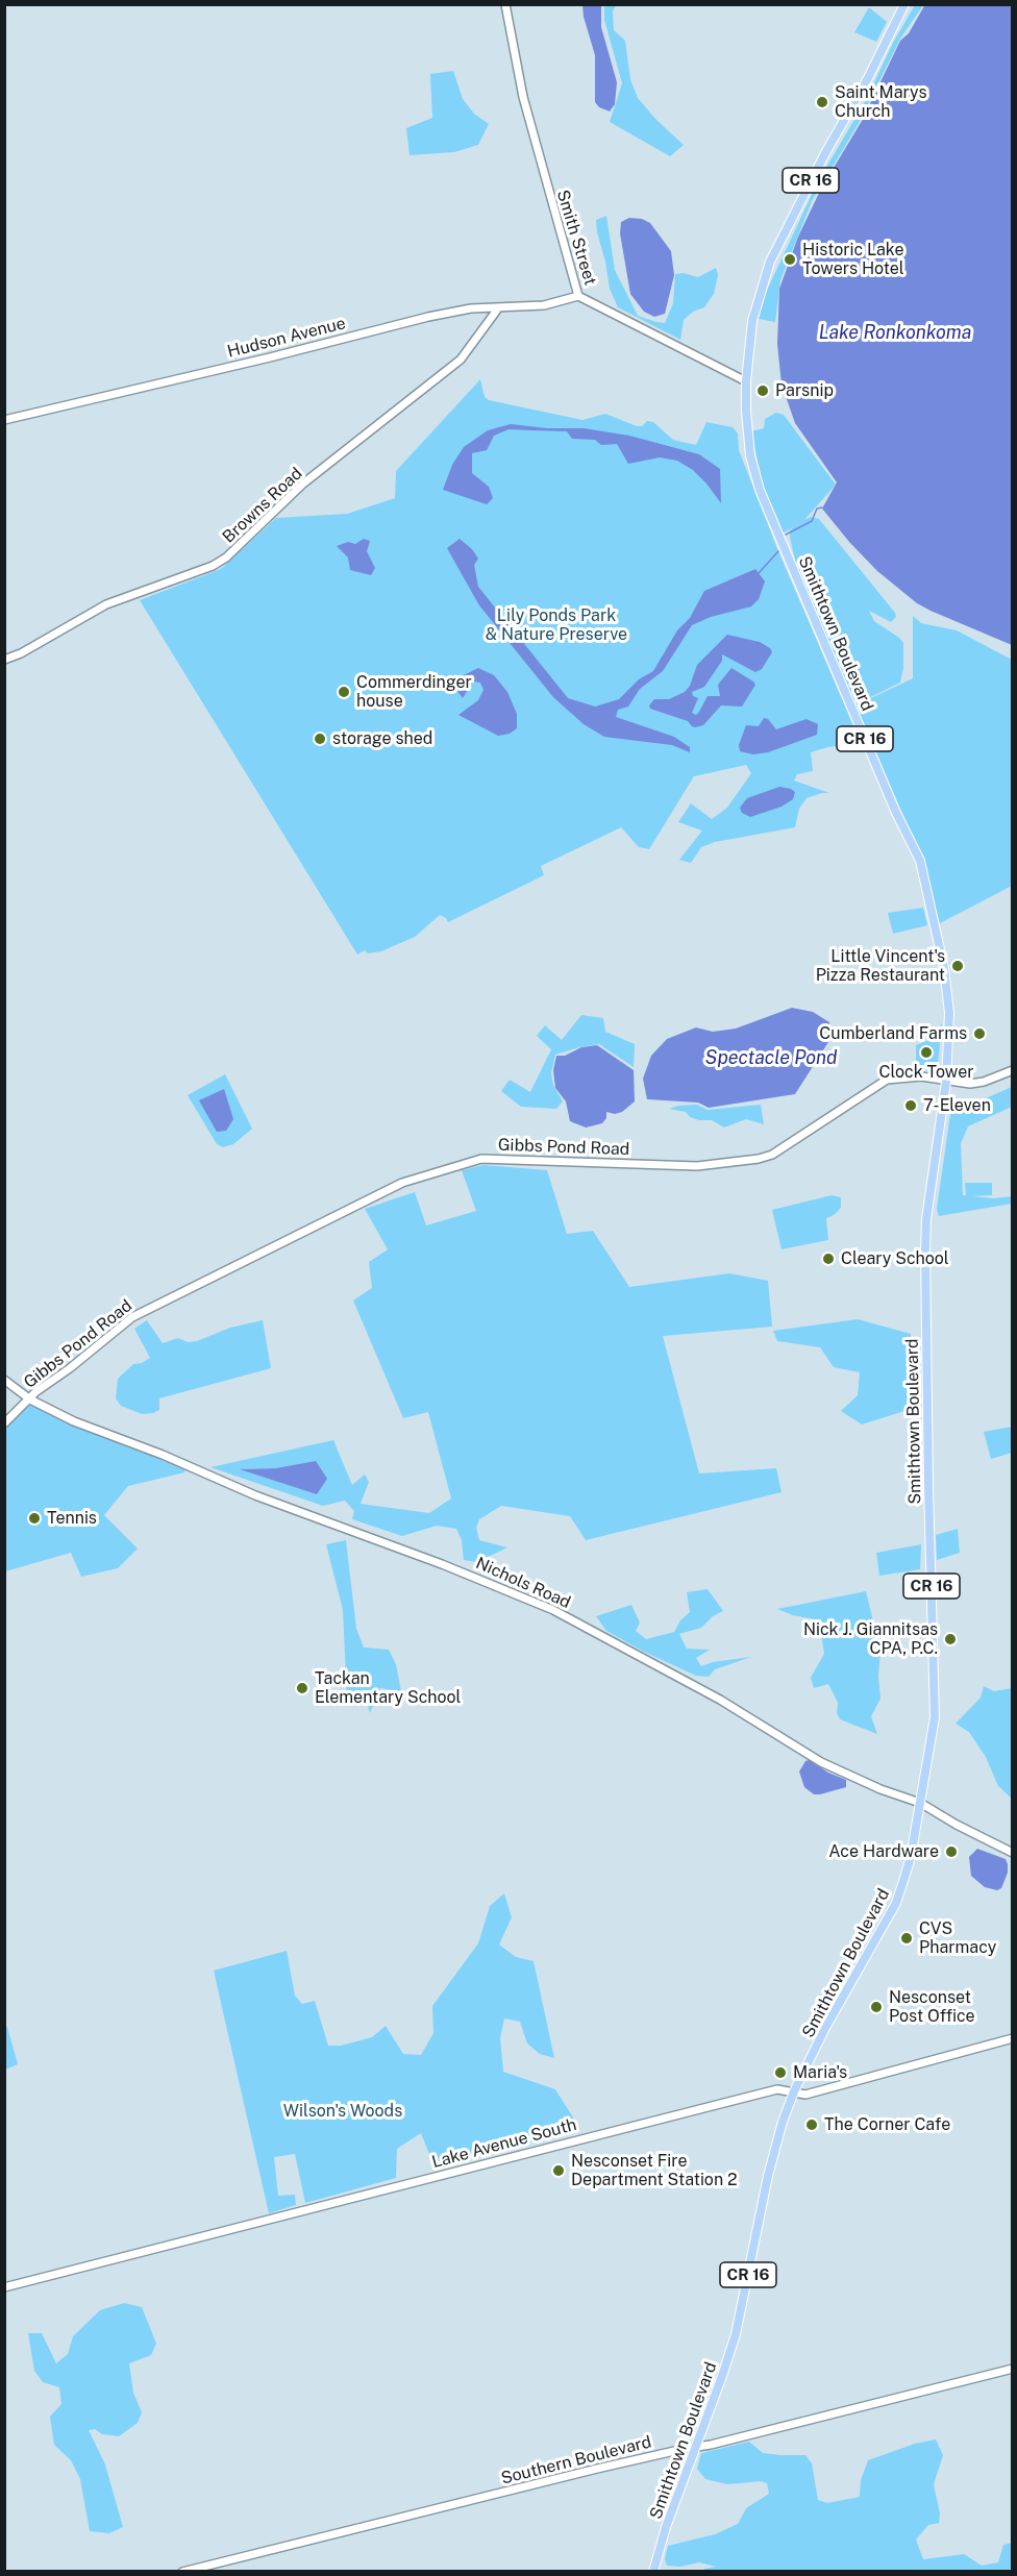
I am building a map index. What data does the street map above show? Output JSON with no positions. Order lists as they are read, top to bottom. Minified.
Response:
{"streets":{"main road":["CR 16","Smithtown Boulevard"],"street":["Smith Street","Hudson Avenue","Browns Road","Gibbs Pond Road","Nichols Road","Lake Avenue South","Southern Boulevard"]},"crossings":[["Smith Street","Hudson Avenue"],["Smith Street","Smithtown Boulevard"],["Hudson Avenue","Browns Road"],["Smithtown Boulevard","Gibbs Pond Road"],["Smithtown Boulevard","Nichols Road"],["Smithtown Boulevard","Lake Avenue South"],["Smithtown Boulevard","Southern Boulevard"],["Gibbs Pond Road","Nichols Road"]],"water":["Lake Ronkonkoma","Spectacle Pond"],"parks":["Lily Ponds Park & Nature Preserve","Wilson's Woods"],"places":["Saint Marys Church","Historic Lake Towers Hotel","Parsnip","Commerdinger house","storage shed","Little Vincent's Pizza Restaurant","Cumberland Farms","Clock Tower","7-Eleven","Cleary School","Tennis","Nick J. Giannitsas CPA, P.C.","Tackan Elementary School","Ace Hardware","CVS Pharmacy","Nesconset Post Office","Maria's","The Corner Cafe","Nesconset Fire Department Station 2"]}
